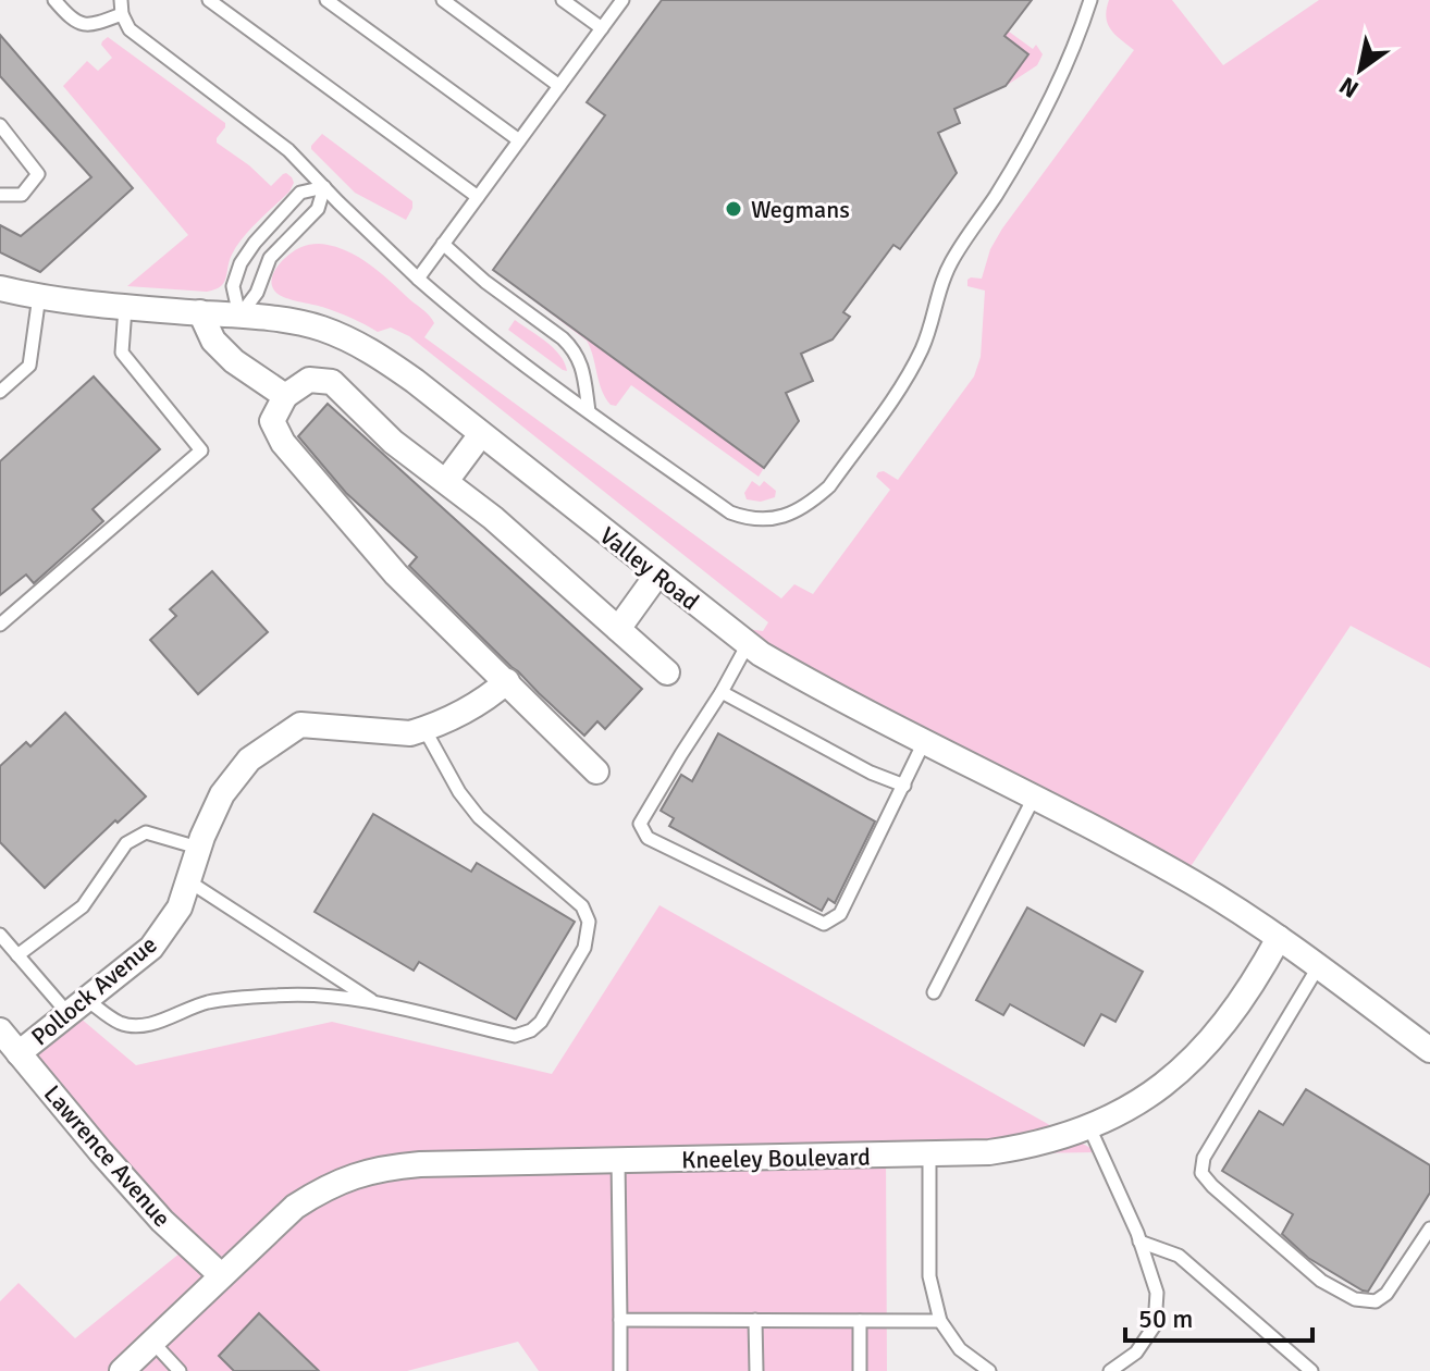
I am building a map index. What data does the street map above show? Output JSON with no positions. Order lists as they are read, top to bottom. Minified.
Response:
{"streets":{"street":["Valley Road","Pollock Avenue","Lawrence Avenue","Kneeley Boulevard"]},"crossings":[["Valley Road","Kneeley Boulevard"],["Pollock Avenue","Lawrence Avenue"],["Lawrence Avenue","Kneeley Boulevard"]],"places":["Wegmans"],"scale_bar":"50 m","north":"bottom left"}
